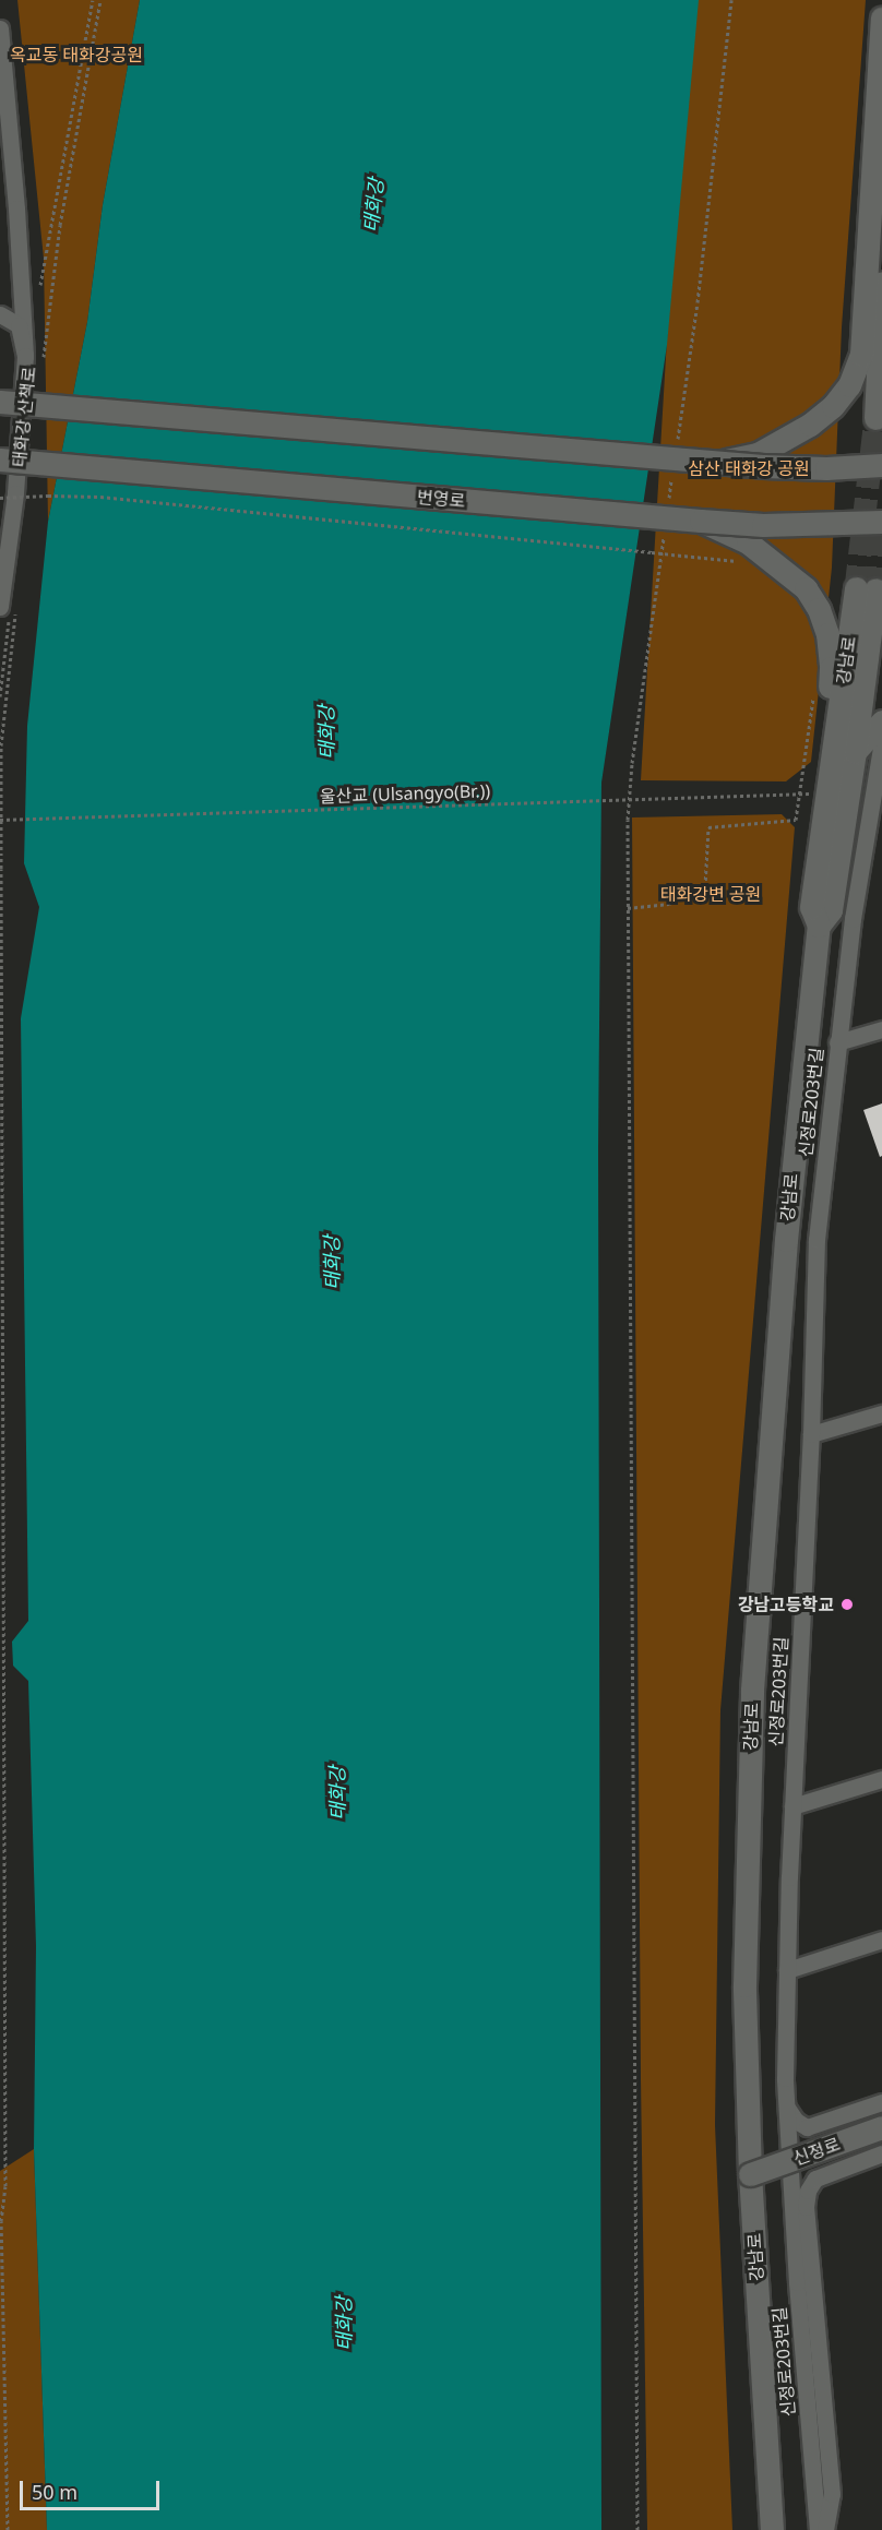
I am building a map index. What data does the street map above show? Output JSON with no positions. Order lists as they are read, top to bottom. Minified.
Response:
{"streets":{"main road":["번영로","강남로","신정로"],"street":["신정로203번길"],"path":["태화강 산책로","울산교 (Ulsangyo(Br.))"]},"crossings":[["강남로","울산교 (Ulsangyo(Br.))"],["강남로","신정로"]],"water":["태화강"],"parks":["옥교동 태화강공원","삼산 태화강 공원","태화강변 공원"],"places":["강남고등학교"],"scale_bar":"50 m"}
